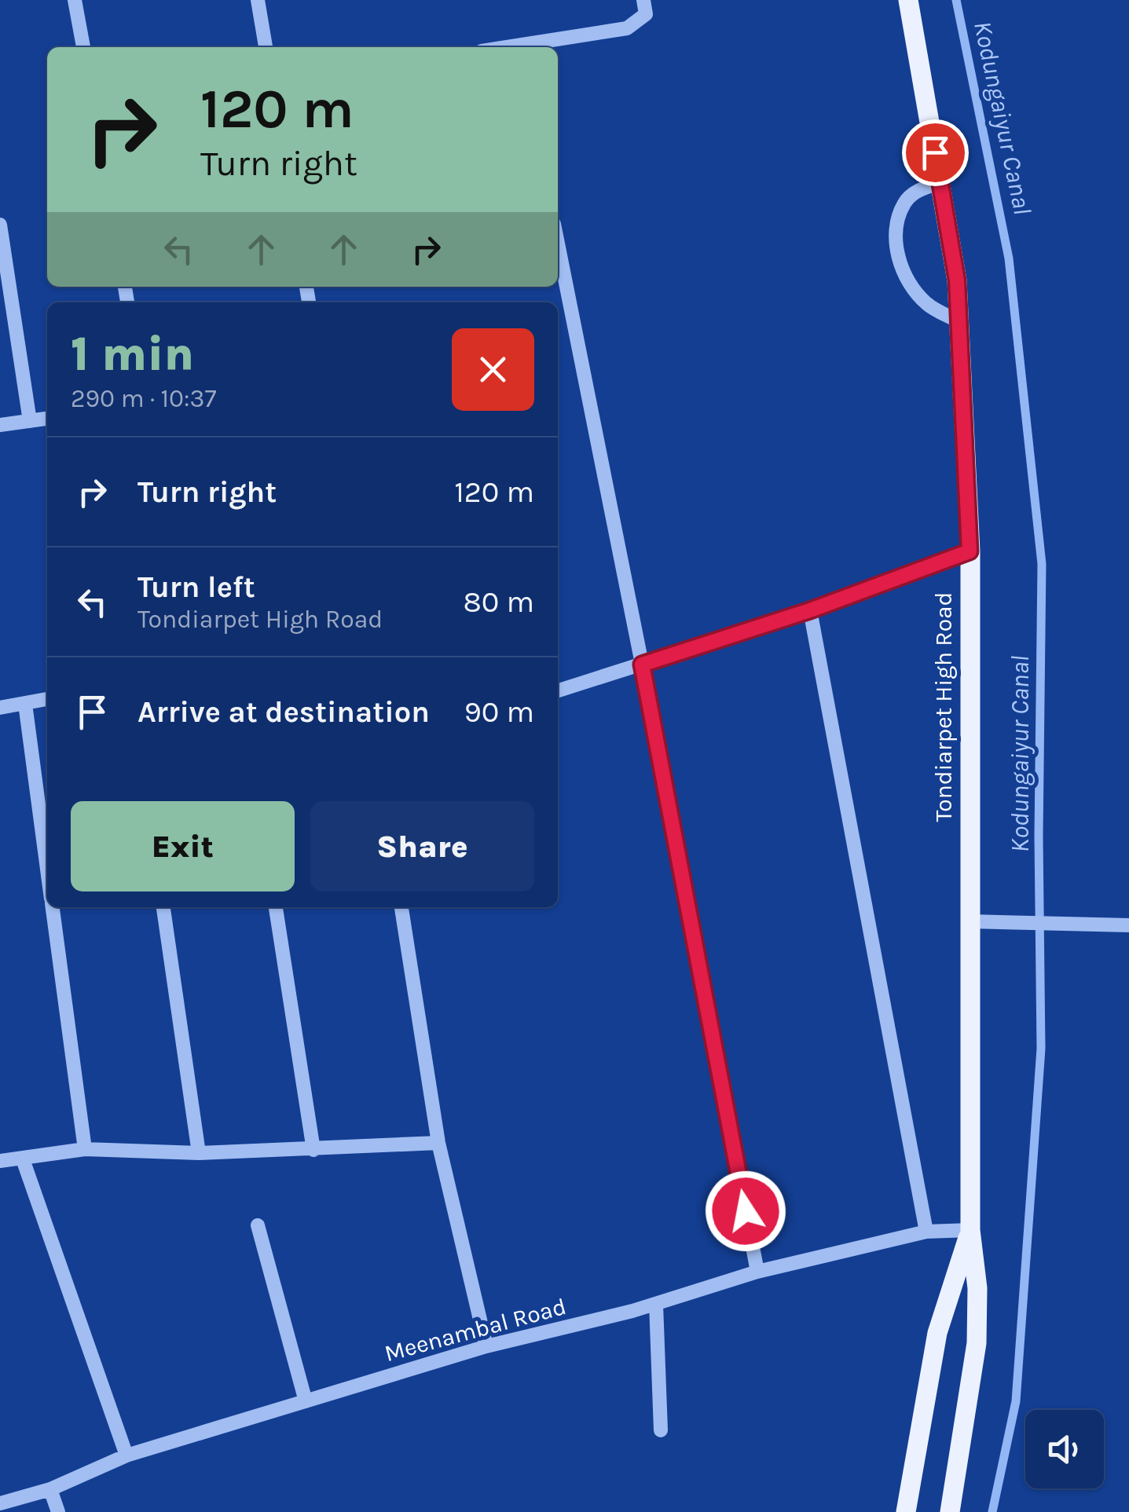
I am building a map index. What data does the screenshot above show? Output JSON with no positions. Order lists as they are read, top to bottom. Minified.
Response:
{"streets":{"main road":["Tondiarpet High Road"],"street":["Meenambal Road"]},"crossings":[["Tondiarpet High Road","Meenambal Road"]],"water":["Kodungaiyur Canal"],"page":{"turn":["120 m","Turn right"],"heading":["1 min","290 m · 10:37"],"list":[{"name":"Turn right","value":"120 m"},{"name":"Turn left","note":"Tondiarpet High Road","value":"80 m"},{"name":"Arrive at destination","value":"90 m"}],"buttons":["Exit","Share"]}}
